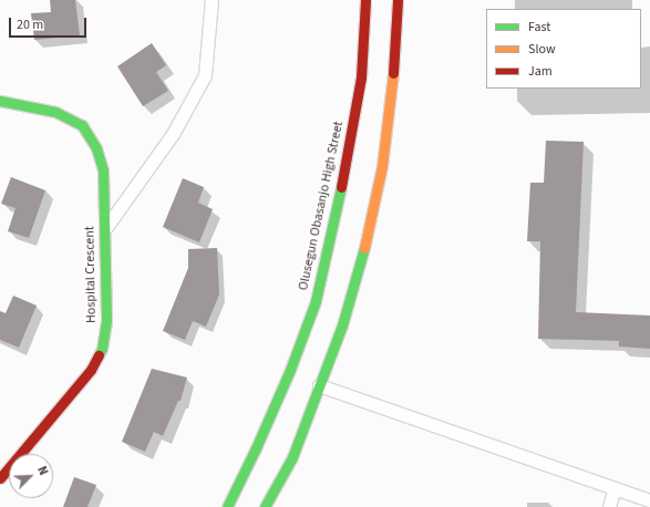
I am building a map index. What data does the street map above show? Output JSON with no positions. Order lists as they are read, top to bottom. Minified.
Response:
{"streets":{"main road":["Olusegun Obasanjo High Street","Hospital Crescent"]},"legend":["Fast","Slow","Jam"],"scale_bar":"20 m","north":"top right"}
